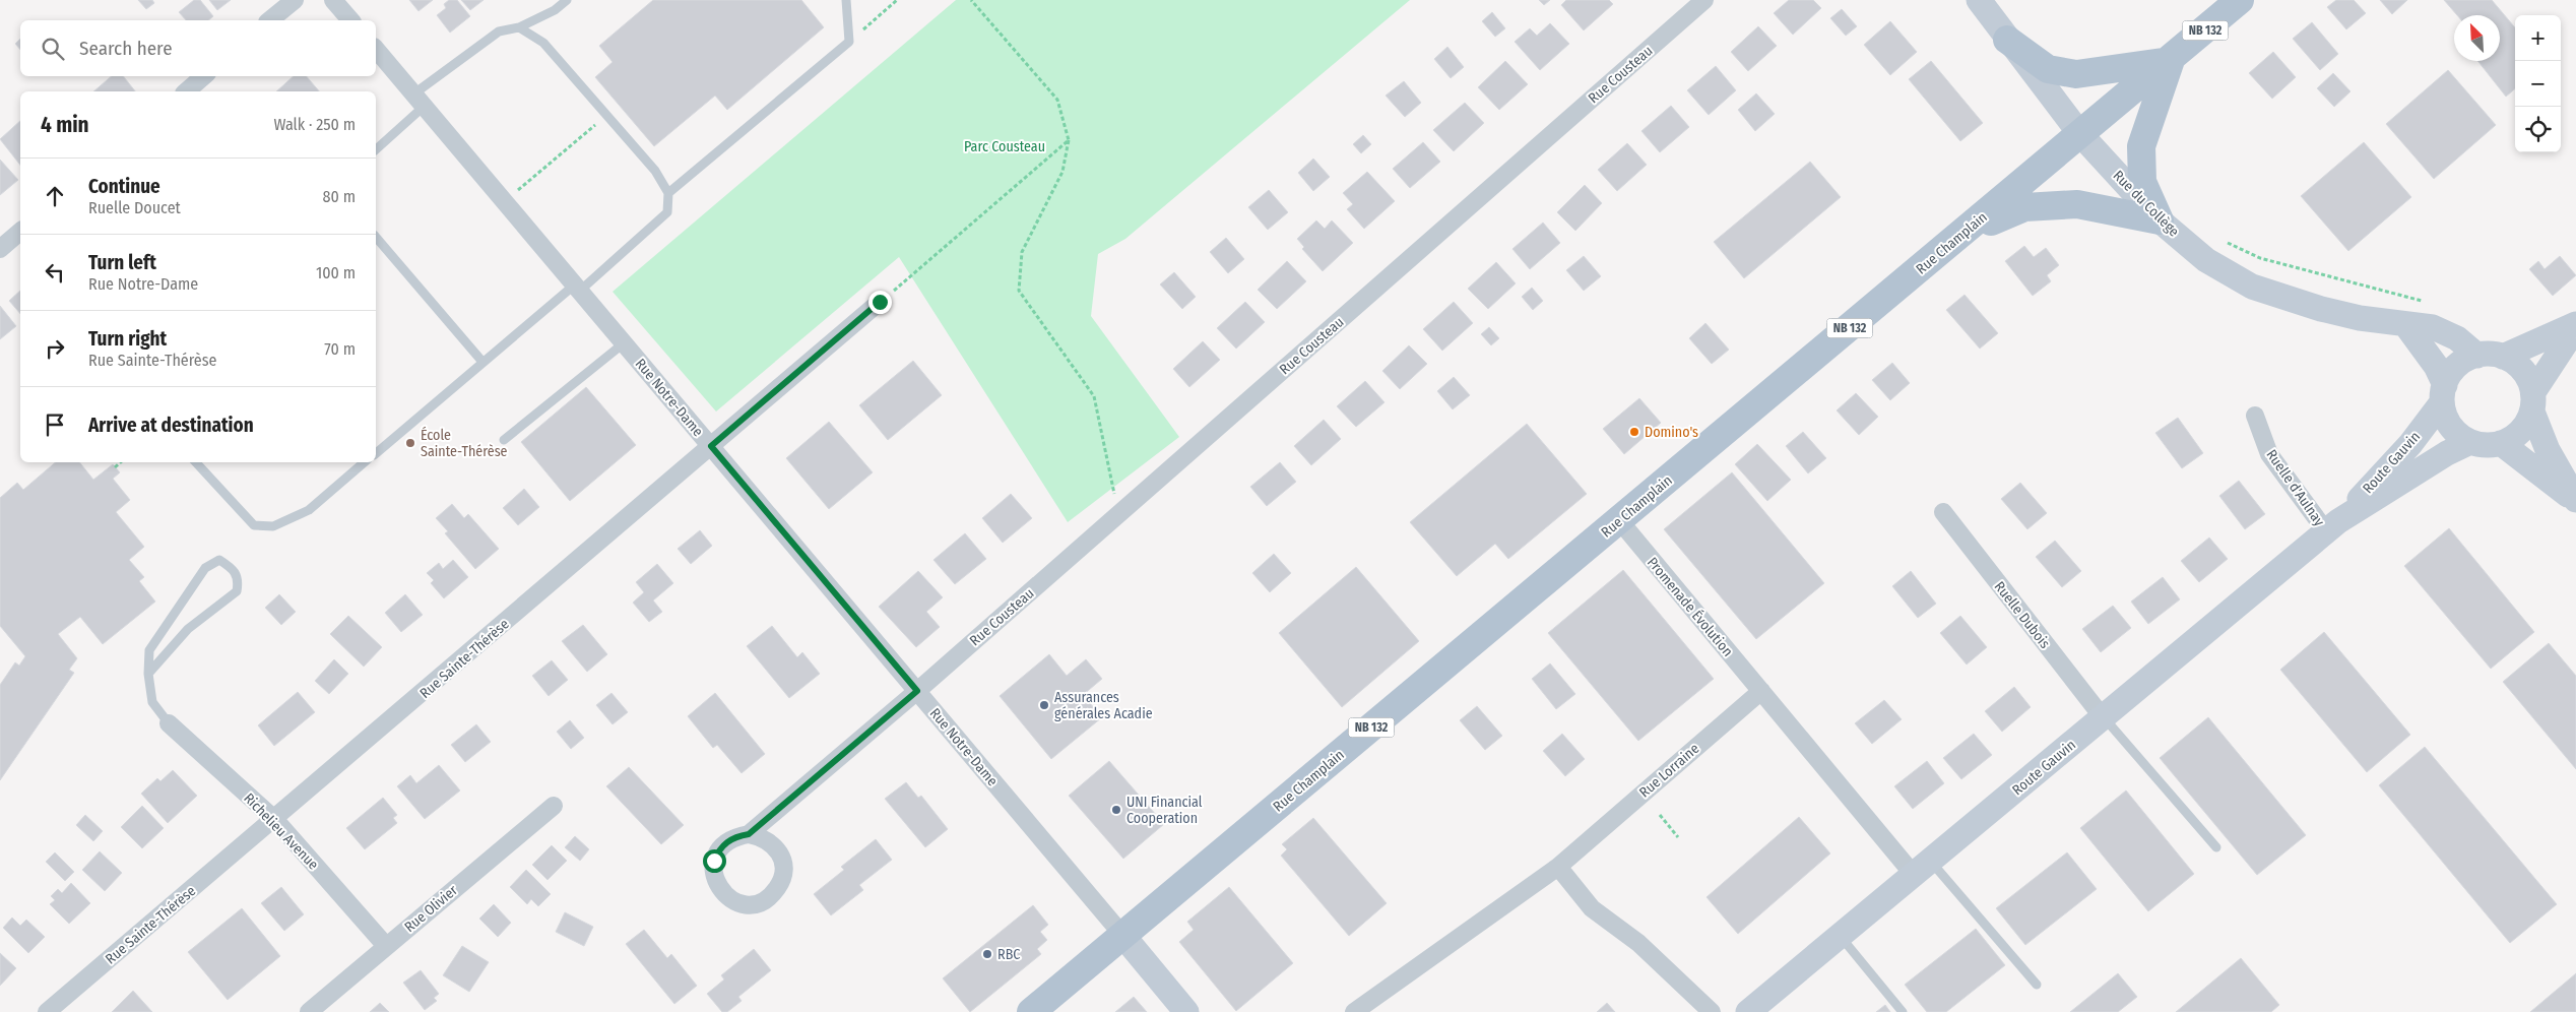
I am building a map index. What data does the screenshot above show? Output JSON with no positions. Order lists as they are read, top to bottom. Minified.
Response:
{"streets":{"main road":["NB 132","Rue Champlain"],"street":["Rue Cousteau","Rue du Collège","Rue Notre-Dame","Route Gauvin","Ruelle d'Aulnay","Promenade Évolution","Ruelle Dubois","Rue Sainte-Thérèse","Rue Lorraine","Richelieu Avenue","Rue Olivier"]},"crossings":[["Rue Cousteau","Rue Notre-Dame"],["Rue du Collège","Rue Champlain"],["Rue du Collège","Route Gauvin"],["Rue Champlain","Rue Notre-Dame"],["Rue Champlain","Promenade Évolution"],["Rue Notre-Dame","Rue Sainte-Thérèse"],["Route Gauvin","Ruelle d'Aulnay"],["Route Gauvin","Ruelle Dubois"],["Promenade Évolution","Rue Lorraine"],["Rue Sainte-Thérèse","Richelieu Avenue"],["Richelieu Avenue","Rue Olivier"]],"parks":["Parc Cousteau"],"places":["Domino's","École Sainte-Thérèse","Assurances générales Acadie","UNI Financial Cooperation","RBC"],"north":"top left","page":{"map_buttons":["+","−"],"search":"Search here","heading":["4 min","Walk · 250 m"],"list":[["Continue","Ruelle Doucet","80 m"],["Turn left","Rue Notre-Dame","100 m"],["Turn right","Rue Sainte-Thérèse","70 m"],"Arrive at destination"]}}
